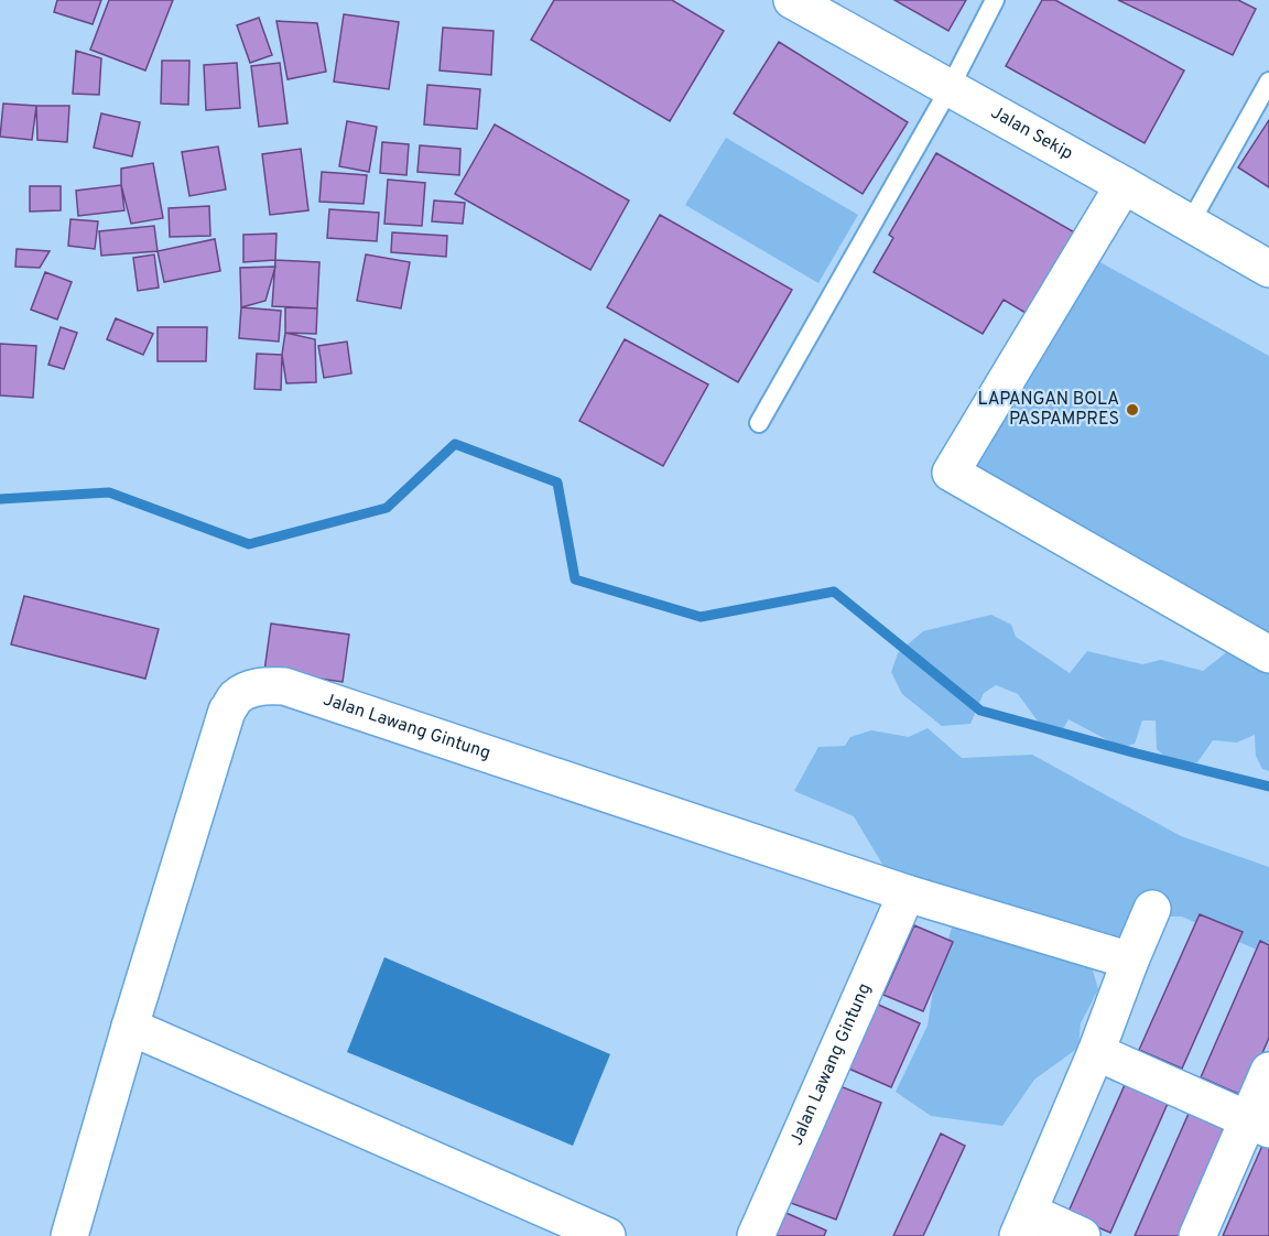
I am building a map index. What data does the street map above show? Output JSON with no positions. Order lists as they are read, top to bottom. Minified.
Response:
{"streets":{"street":["Jalan Sekip","Jalan Lawang Gintung"]},"places":["LAPANGAN BOLA PASPAMPRES"]}
